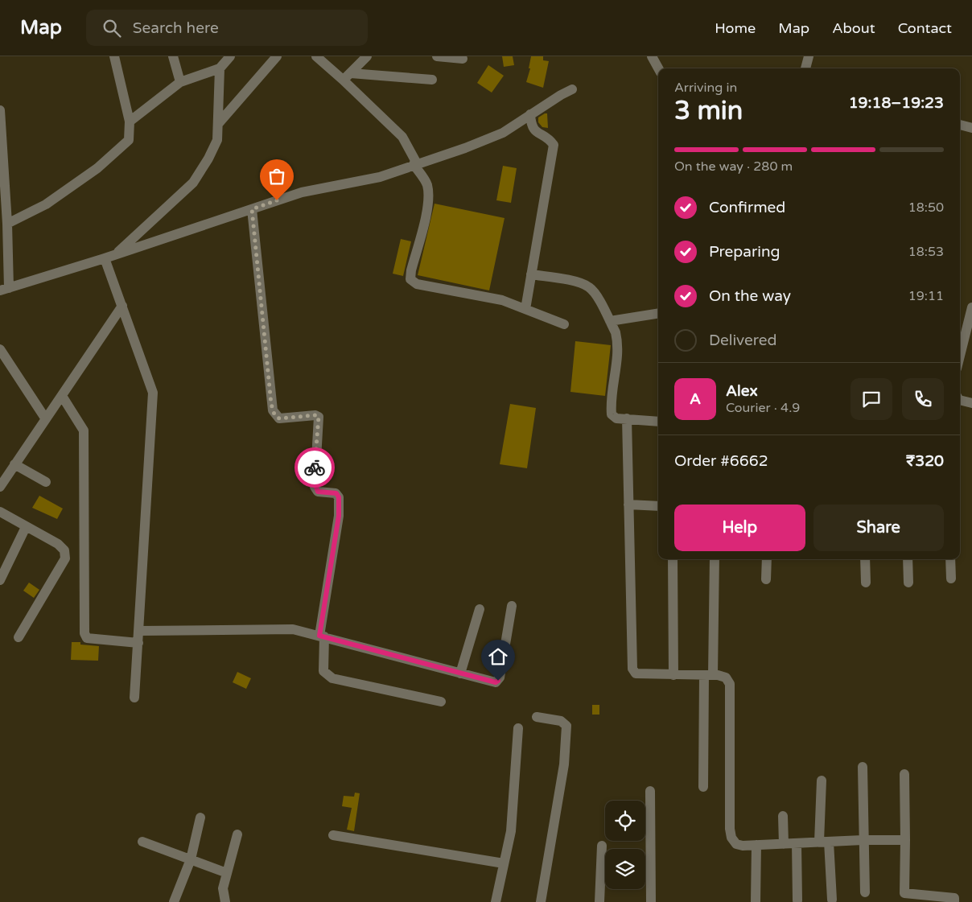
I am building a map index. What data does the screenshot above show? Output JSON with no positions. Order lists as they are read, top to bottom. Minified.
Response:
{"page":{"header":"Map","search":"Search here","nav":["Home","Map","About","Contact"],"heading":["3 min","Arriving in","19:18–19:23"],"panel":["Alex","Courier · 4.9","Order #6662","₹320"],"bar":"On the way · 280 m","list":[["Confirmed","18:50"],["Preparing","18:53"],["On the way","19:11"],"Delivered"],"round":"A","buttons":["Help","Share"]}}
